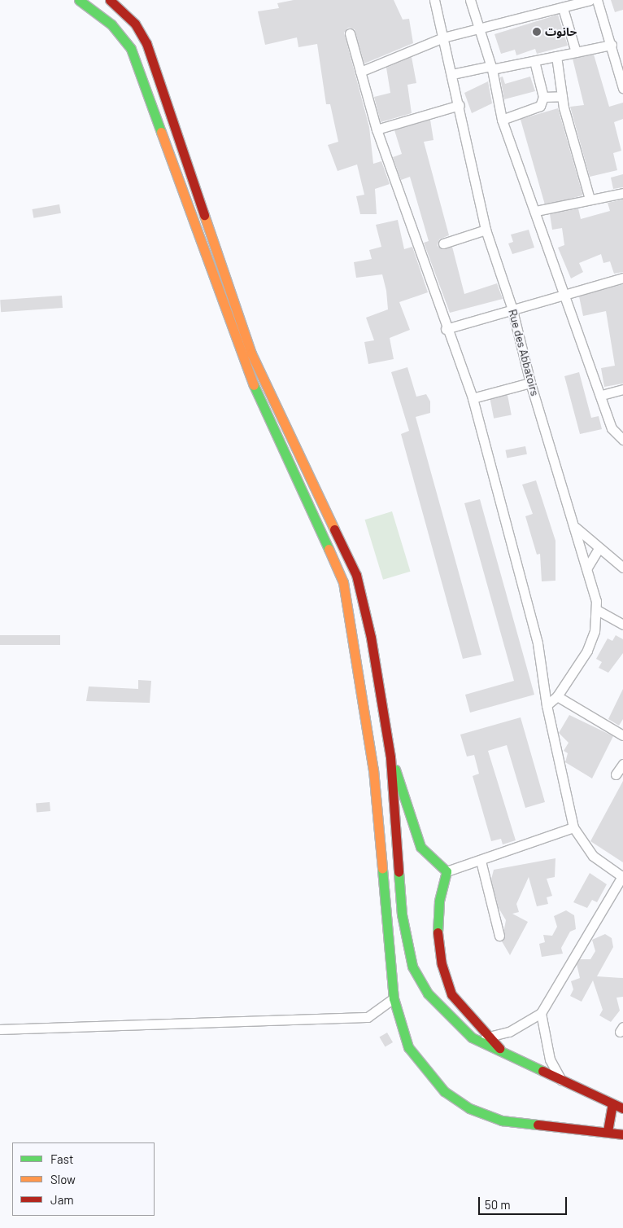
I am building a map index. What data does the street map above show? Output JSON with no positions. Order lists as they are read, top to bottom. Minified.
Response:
{"streets":{"street":["Rue des Abbatoirs"]},"places":["حانوت"],"legend":["Fast","Slow","Jam"],"scale_bar":"50 m"}
